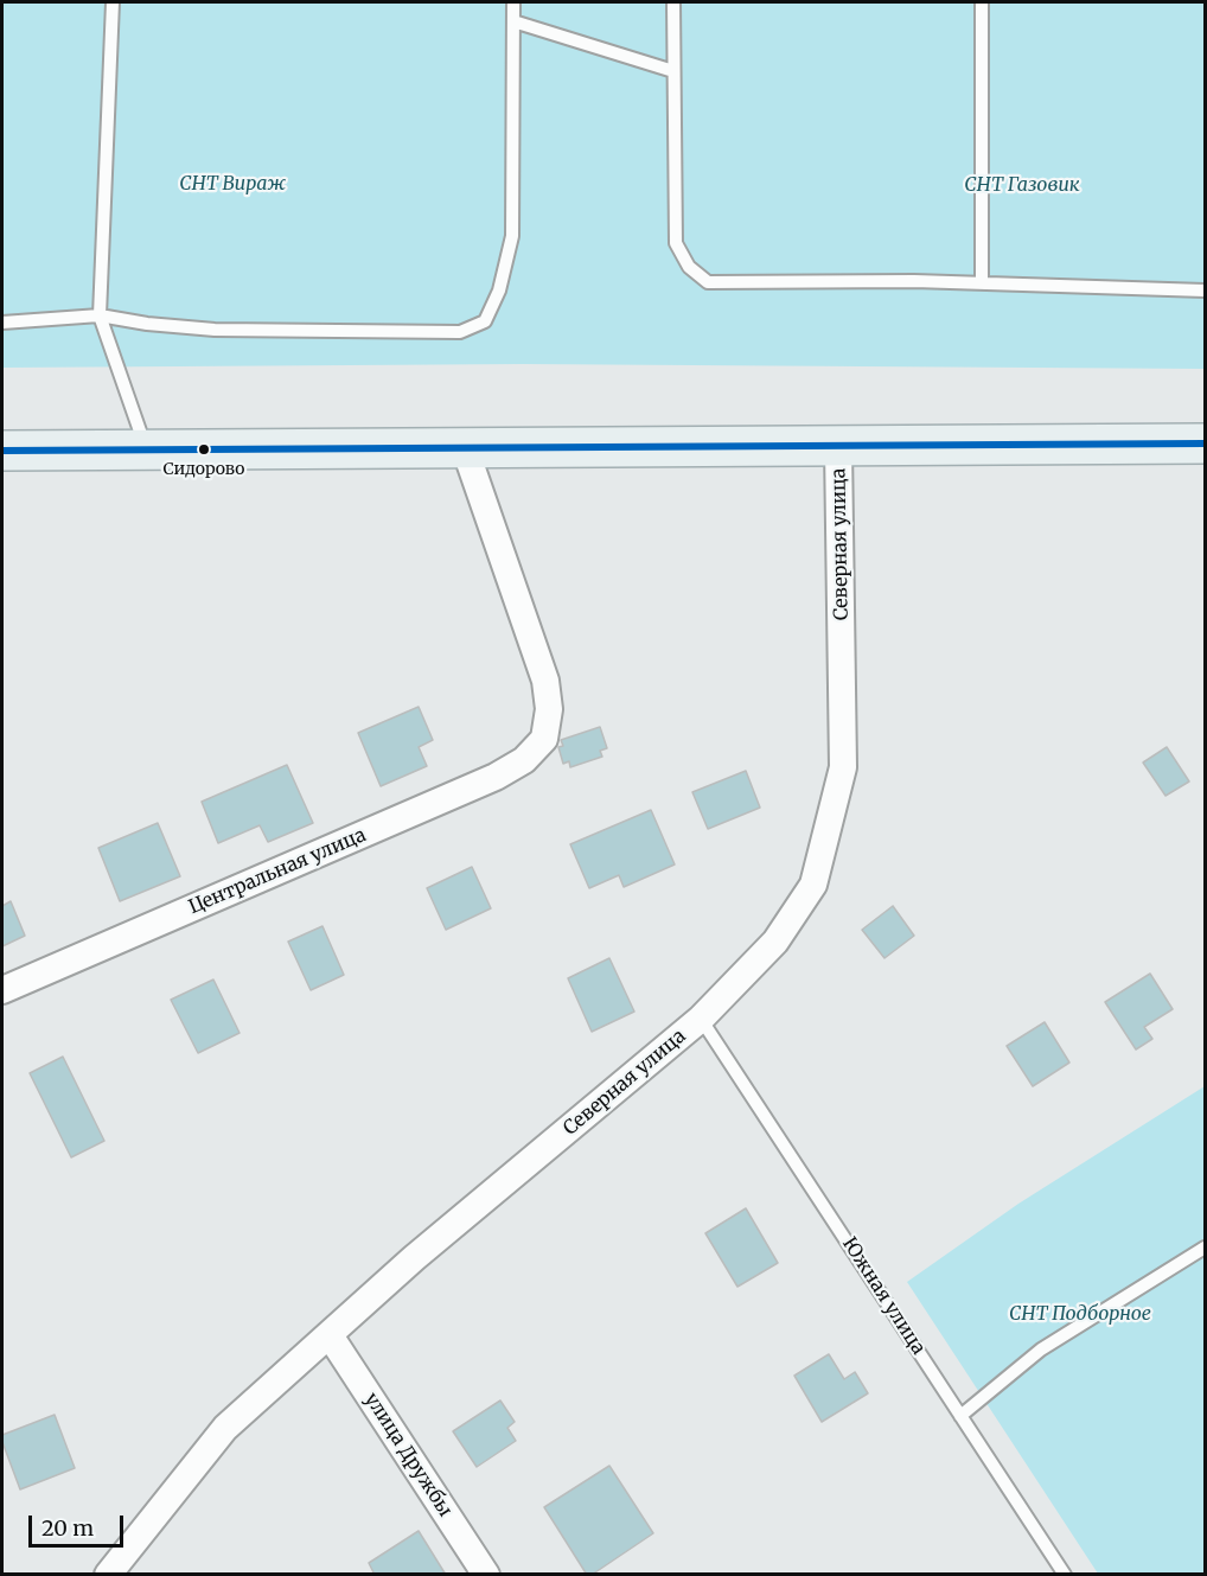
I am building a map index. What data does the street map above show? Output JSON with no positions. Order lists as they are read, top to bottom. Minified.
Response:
{"streets":{"street":["Северная улица","Центральная улица","улица Дружбы"],"lane":["Южная улица"]},"crossings":[["Северная улица","Южная улица"],["Северная улица","улица Дружбы"]],"parks":["СНТ Вираж","СНТ Газовик","СНТ Подборное"],"places":["Сидорово"],"scale_bar":"20 m"}
